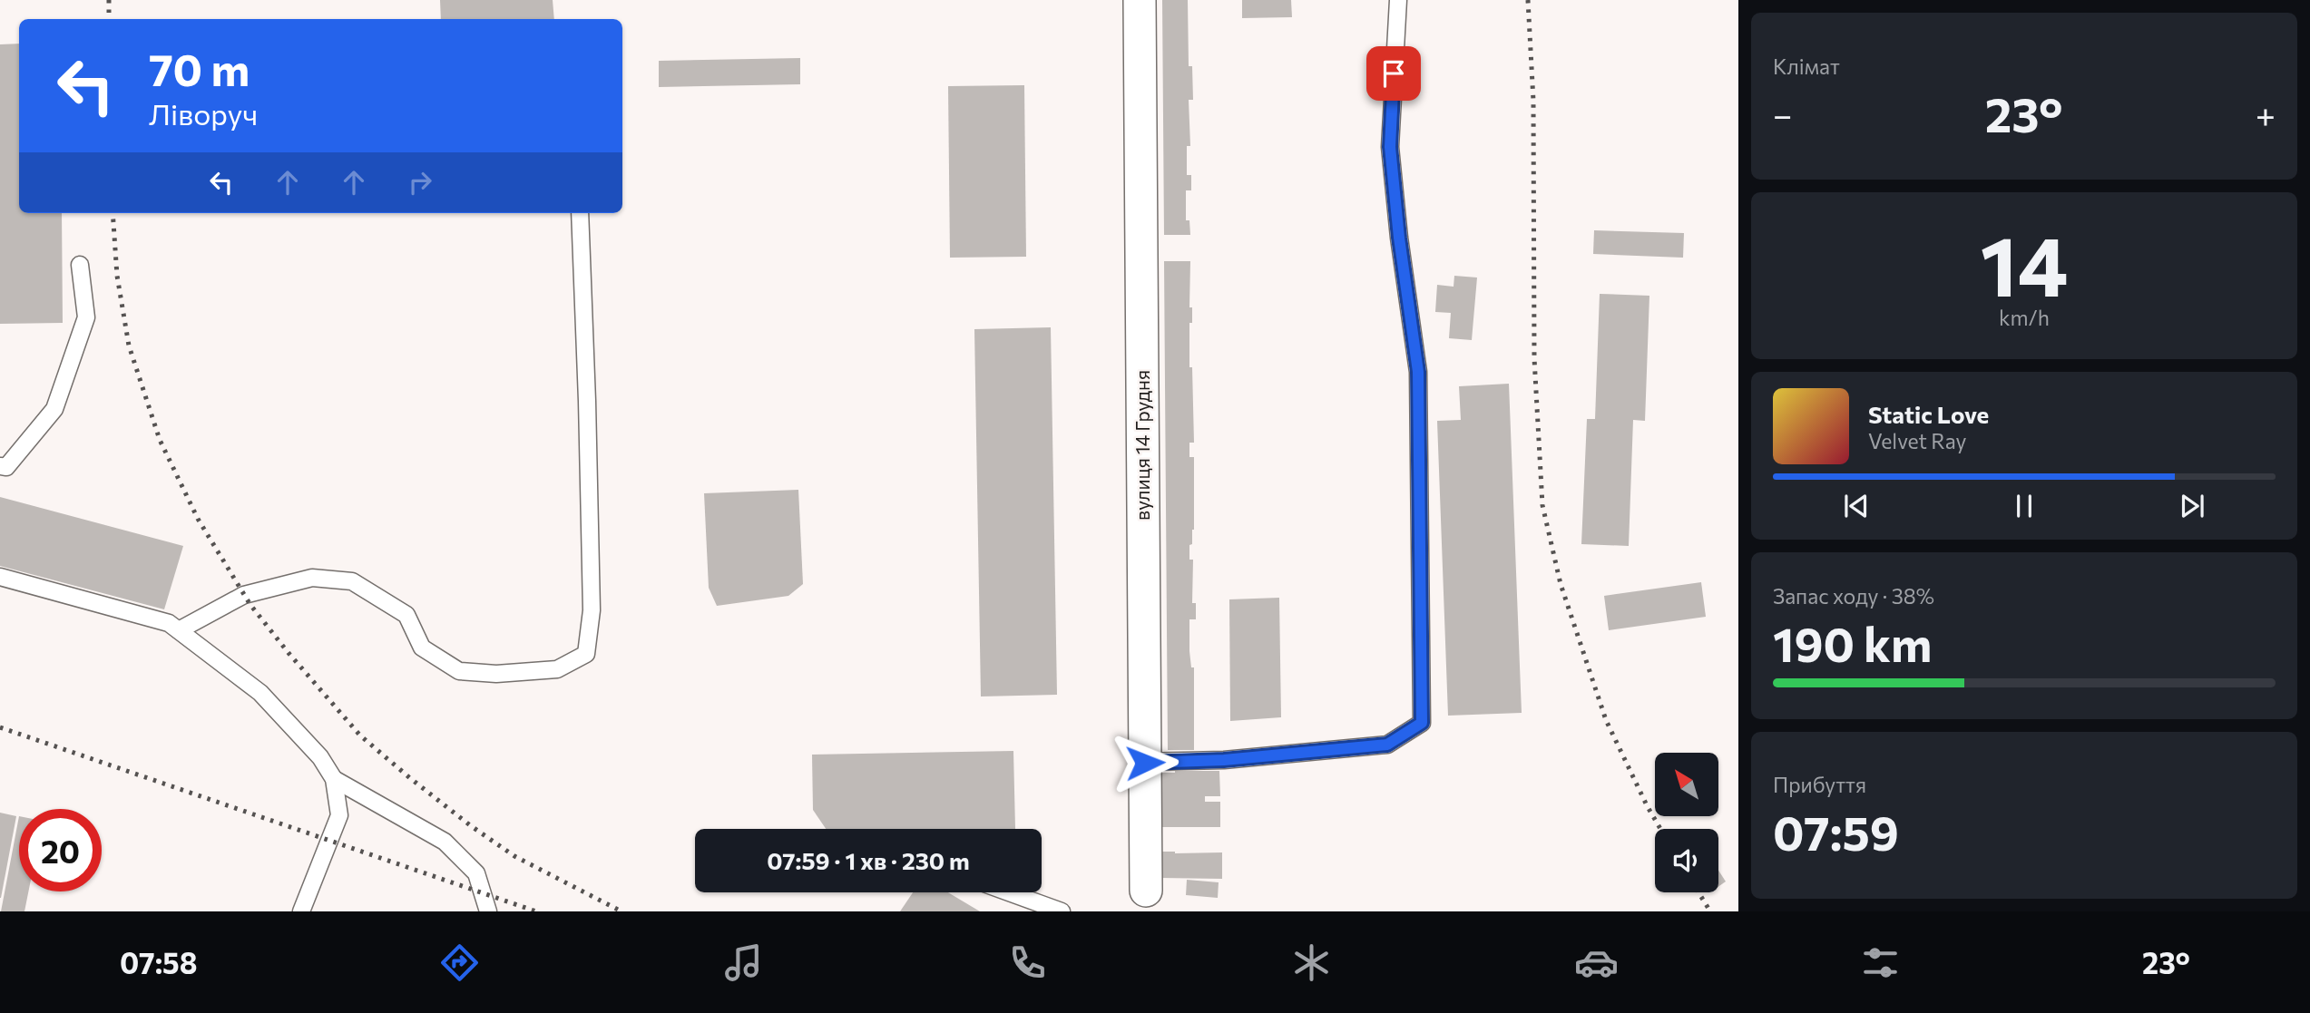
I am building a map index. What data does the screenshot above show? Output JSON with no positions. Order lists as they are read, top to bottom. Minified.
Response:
{"streets":{"street":["вулиця 14 Грудня"]},"north":"top left","page":{"tile":["Клімат",["14","km/h"],["Запас ходу · 38%","190 km"],["Прибуття","07:59"]],"turn":["70 m","Ліворуч"],"heat":["−","23°","+"],"song":["Static Love","Velvet Ray"],"limit":"20","trip":"07:59 · 1 хв · 230 m","tabs":["07:58","23°"]}}
